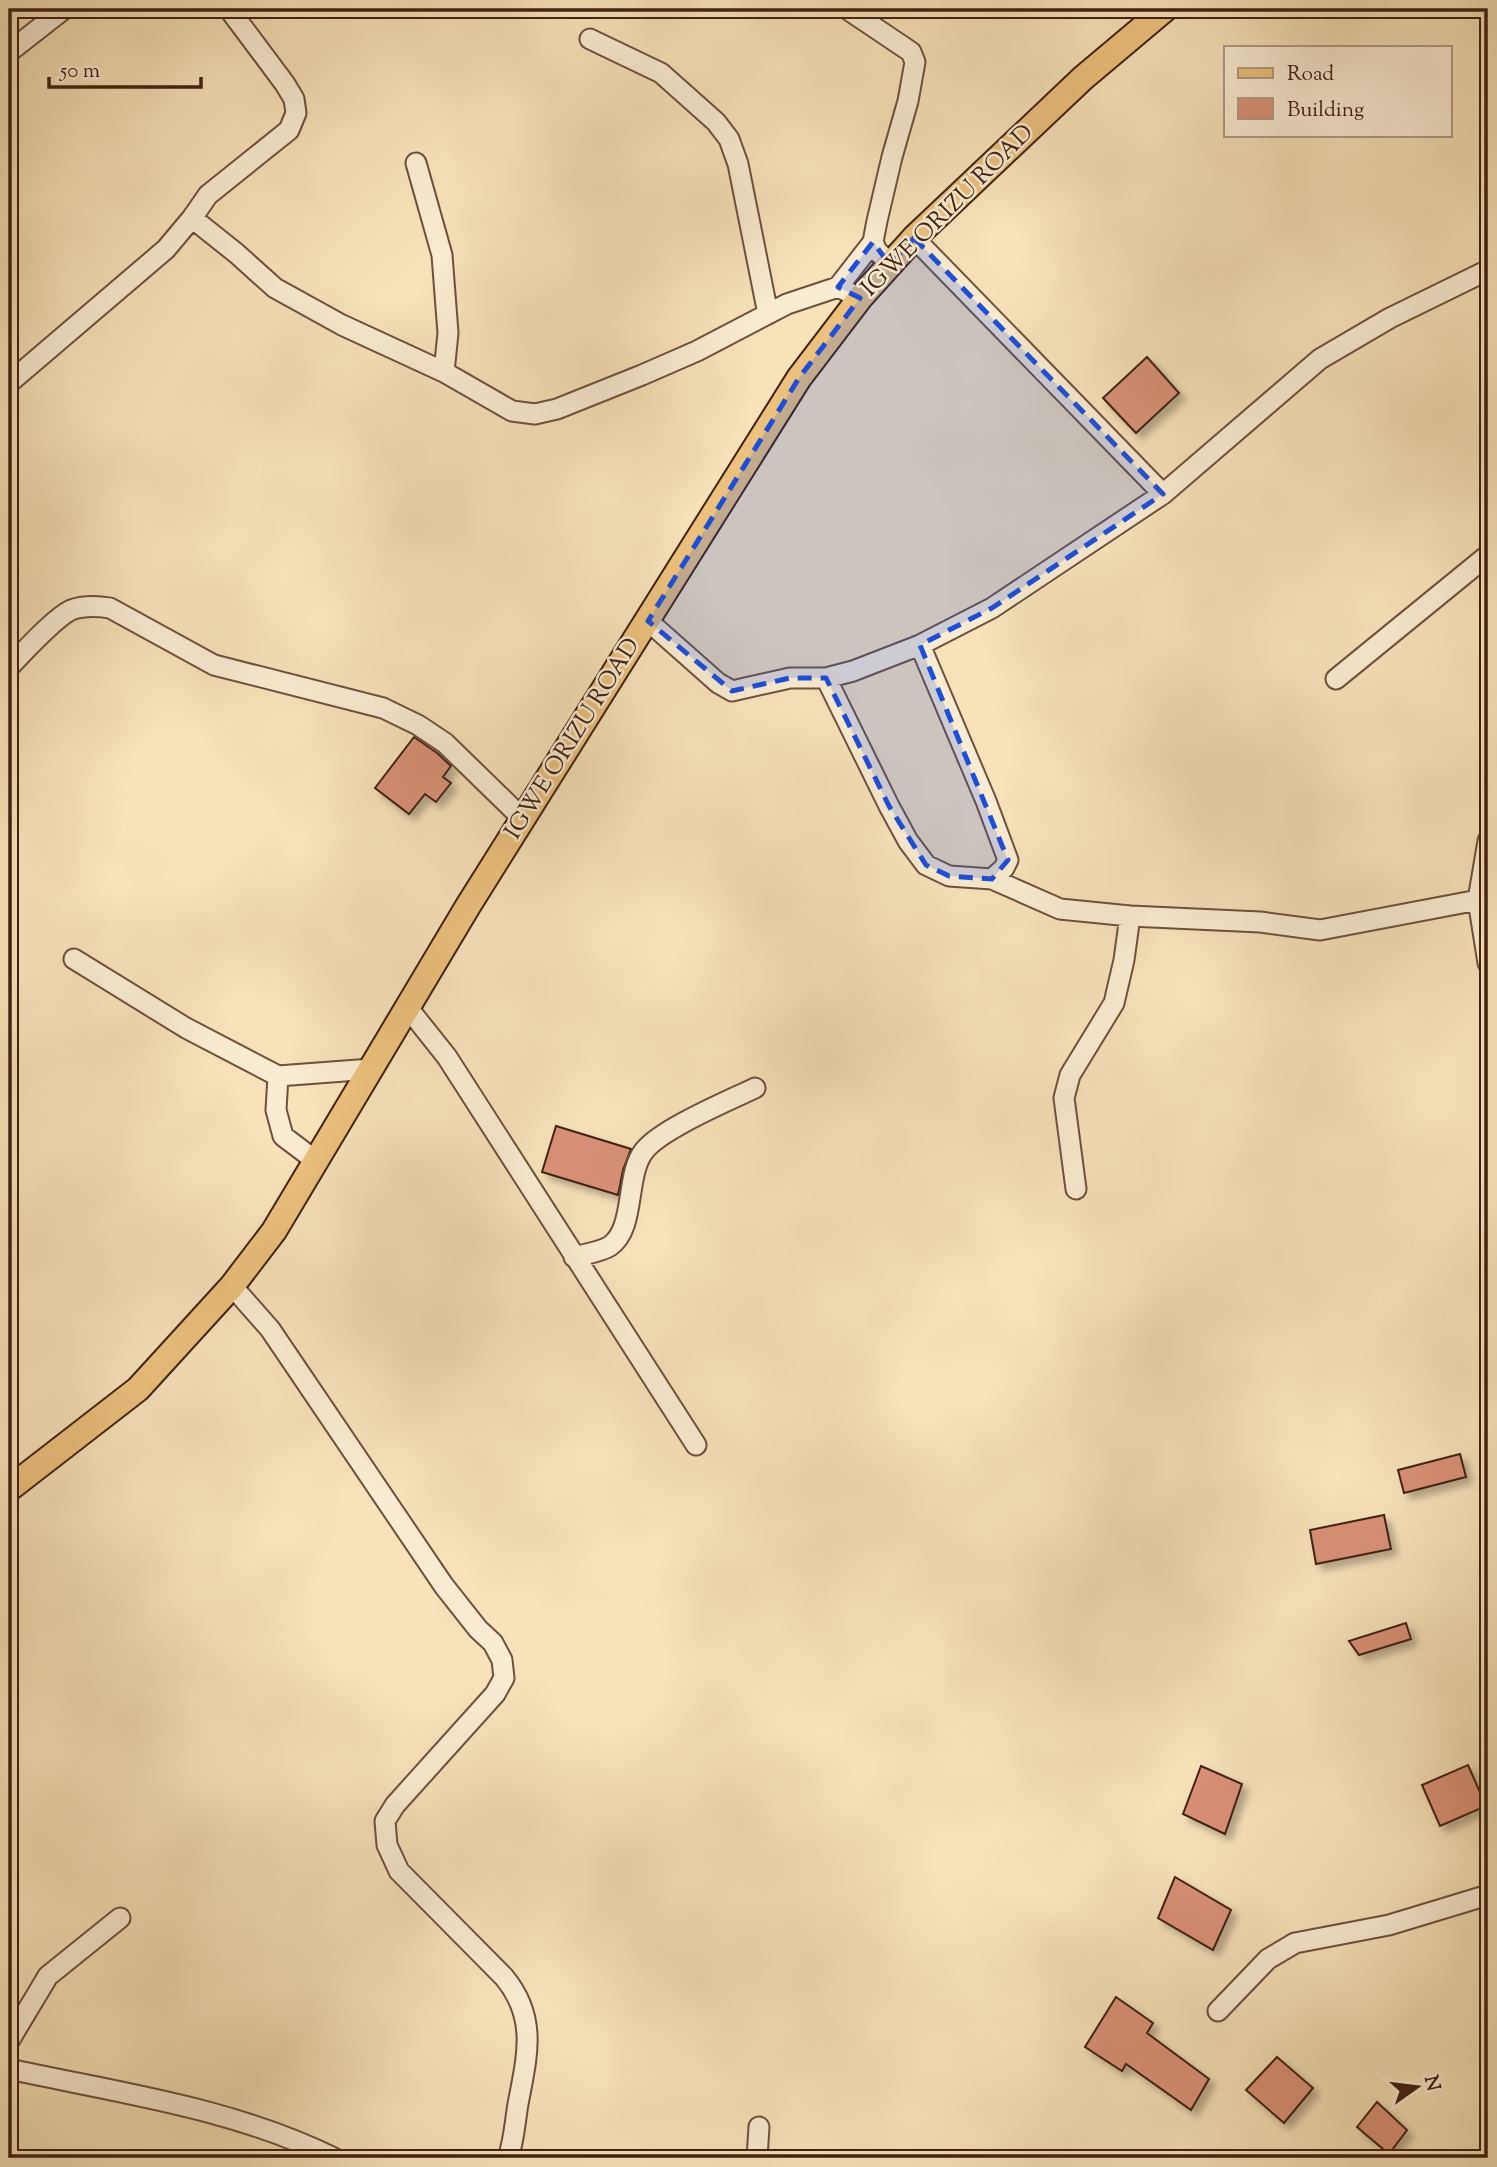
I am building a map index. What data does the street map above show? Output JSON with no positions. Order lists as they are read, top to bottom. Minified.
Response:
{"streets":{"main road":["IGWE ORIZU ROAD"]},"legend":["Road","Building"],"scale_bar":"50 m","north":"right"}
